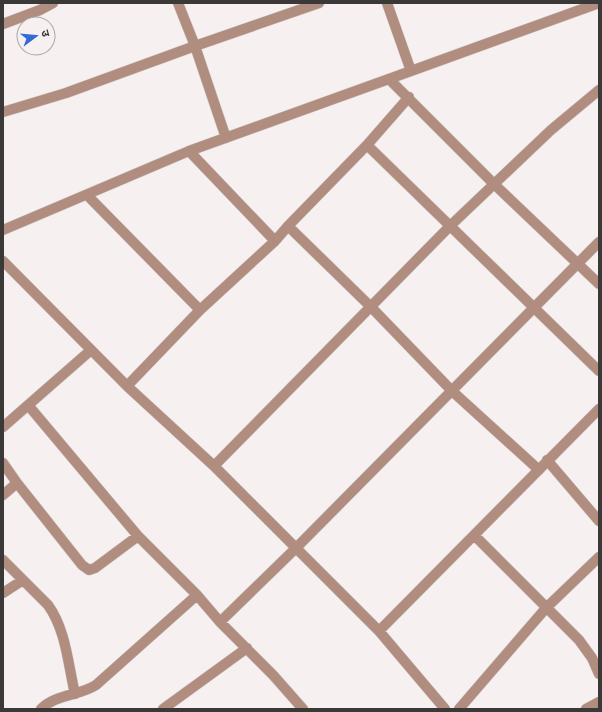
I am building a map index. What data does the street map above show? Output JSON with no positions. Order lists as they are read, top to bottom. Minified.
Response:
{"north":"right"}
